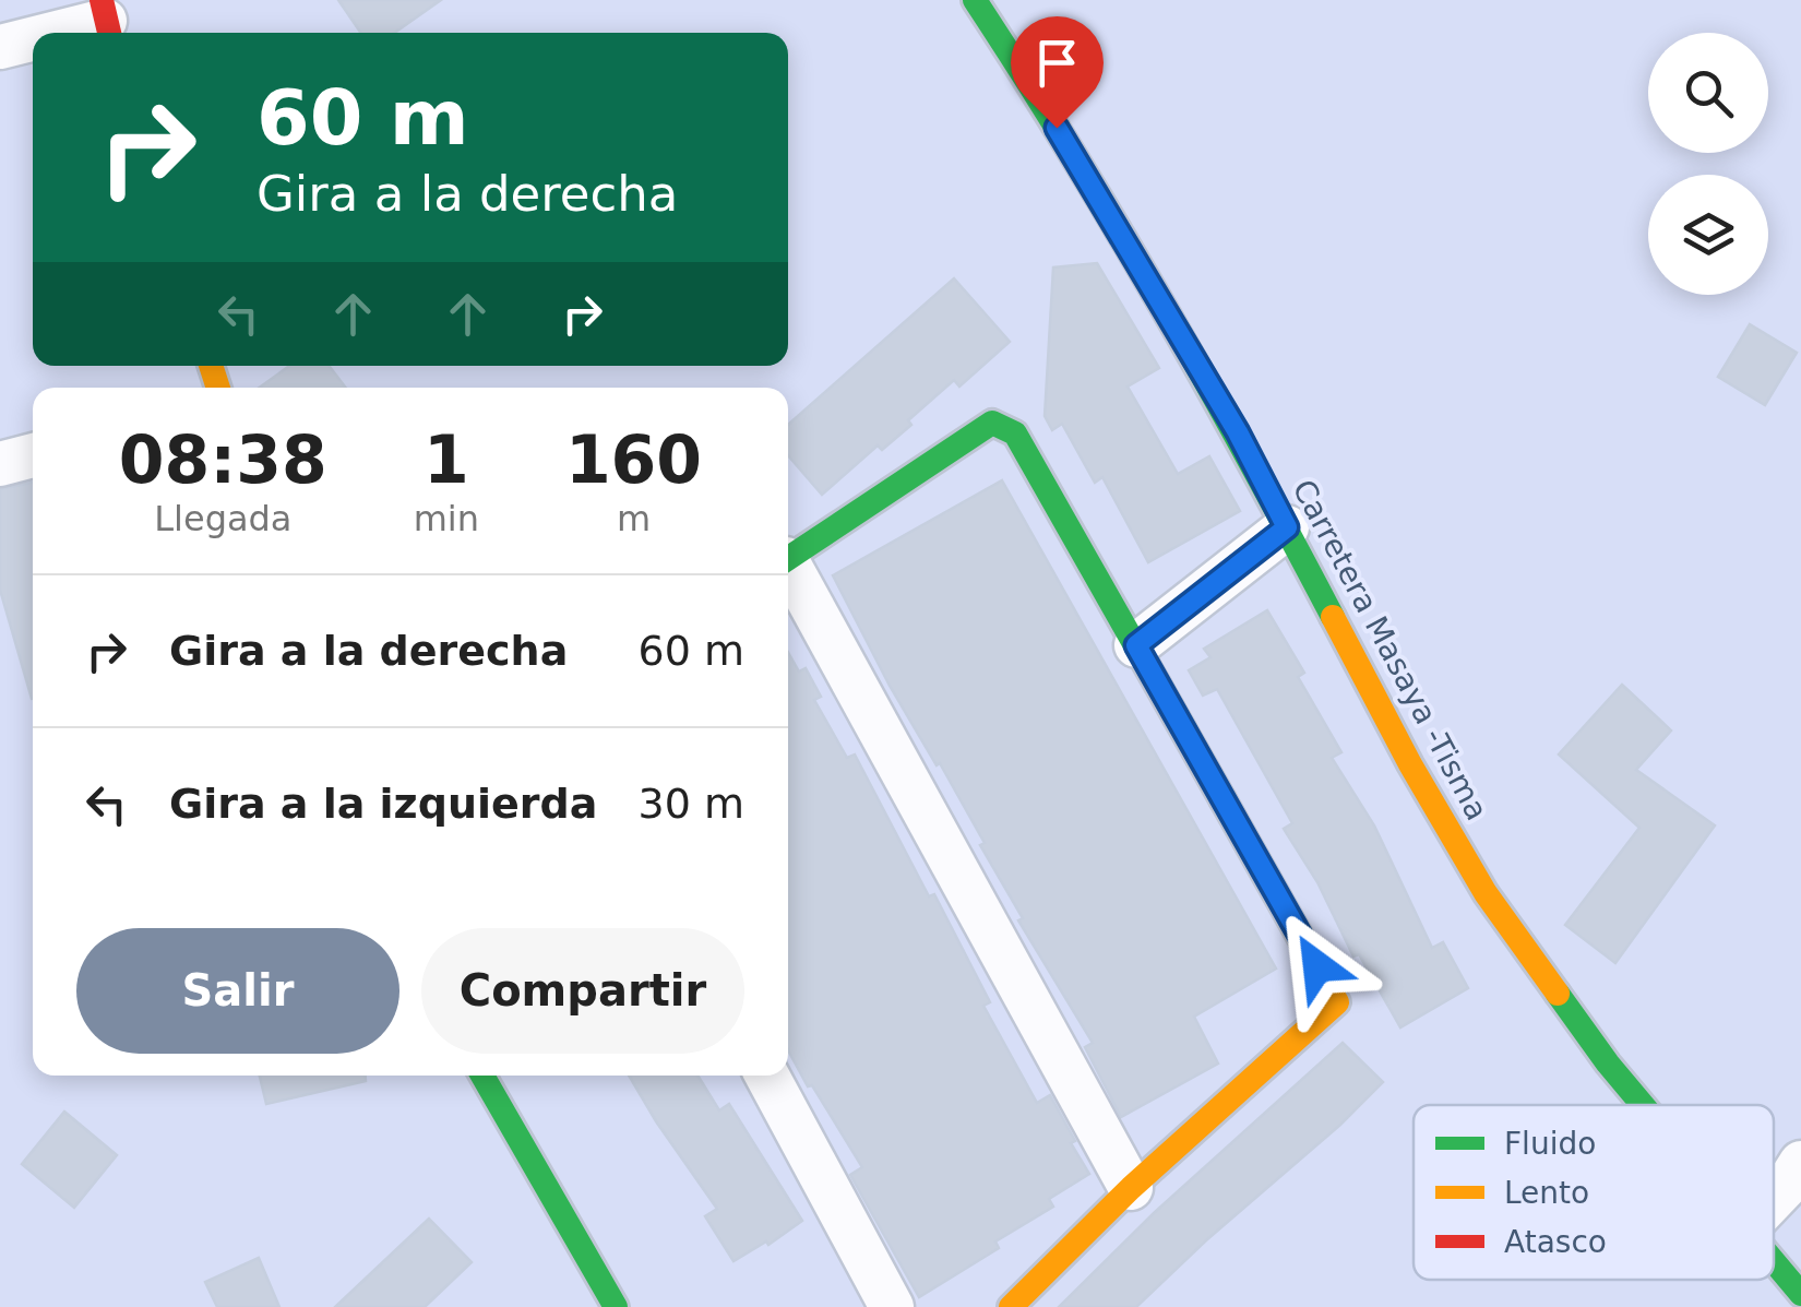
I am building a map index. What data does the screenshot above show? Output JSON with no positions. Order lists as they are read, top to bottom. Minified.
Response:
{"streets":{"street":["Carretera Masaya -Tisma"]},"legend":["Fluido","Lento","Atasco"],"page":{"turn":["60 m","Gira a la derecha"],"eta":["08:38","Llegada","1","min","160","m"],"list":[{"name":"Gira a la derecha","value":"60 m"},{"name":"Gira a la izquierda","value":"30 m"}],"buttons":["Salir","Compartir"]}}
